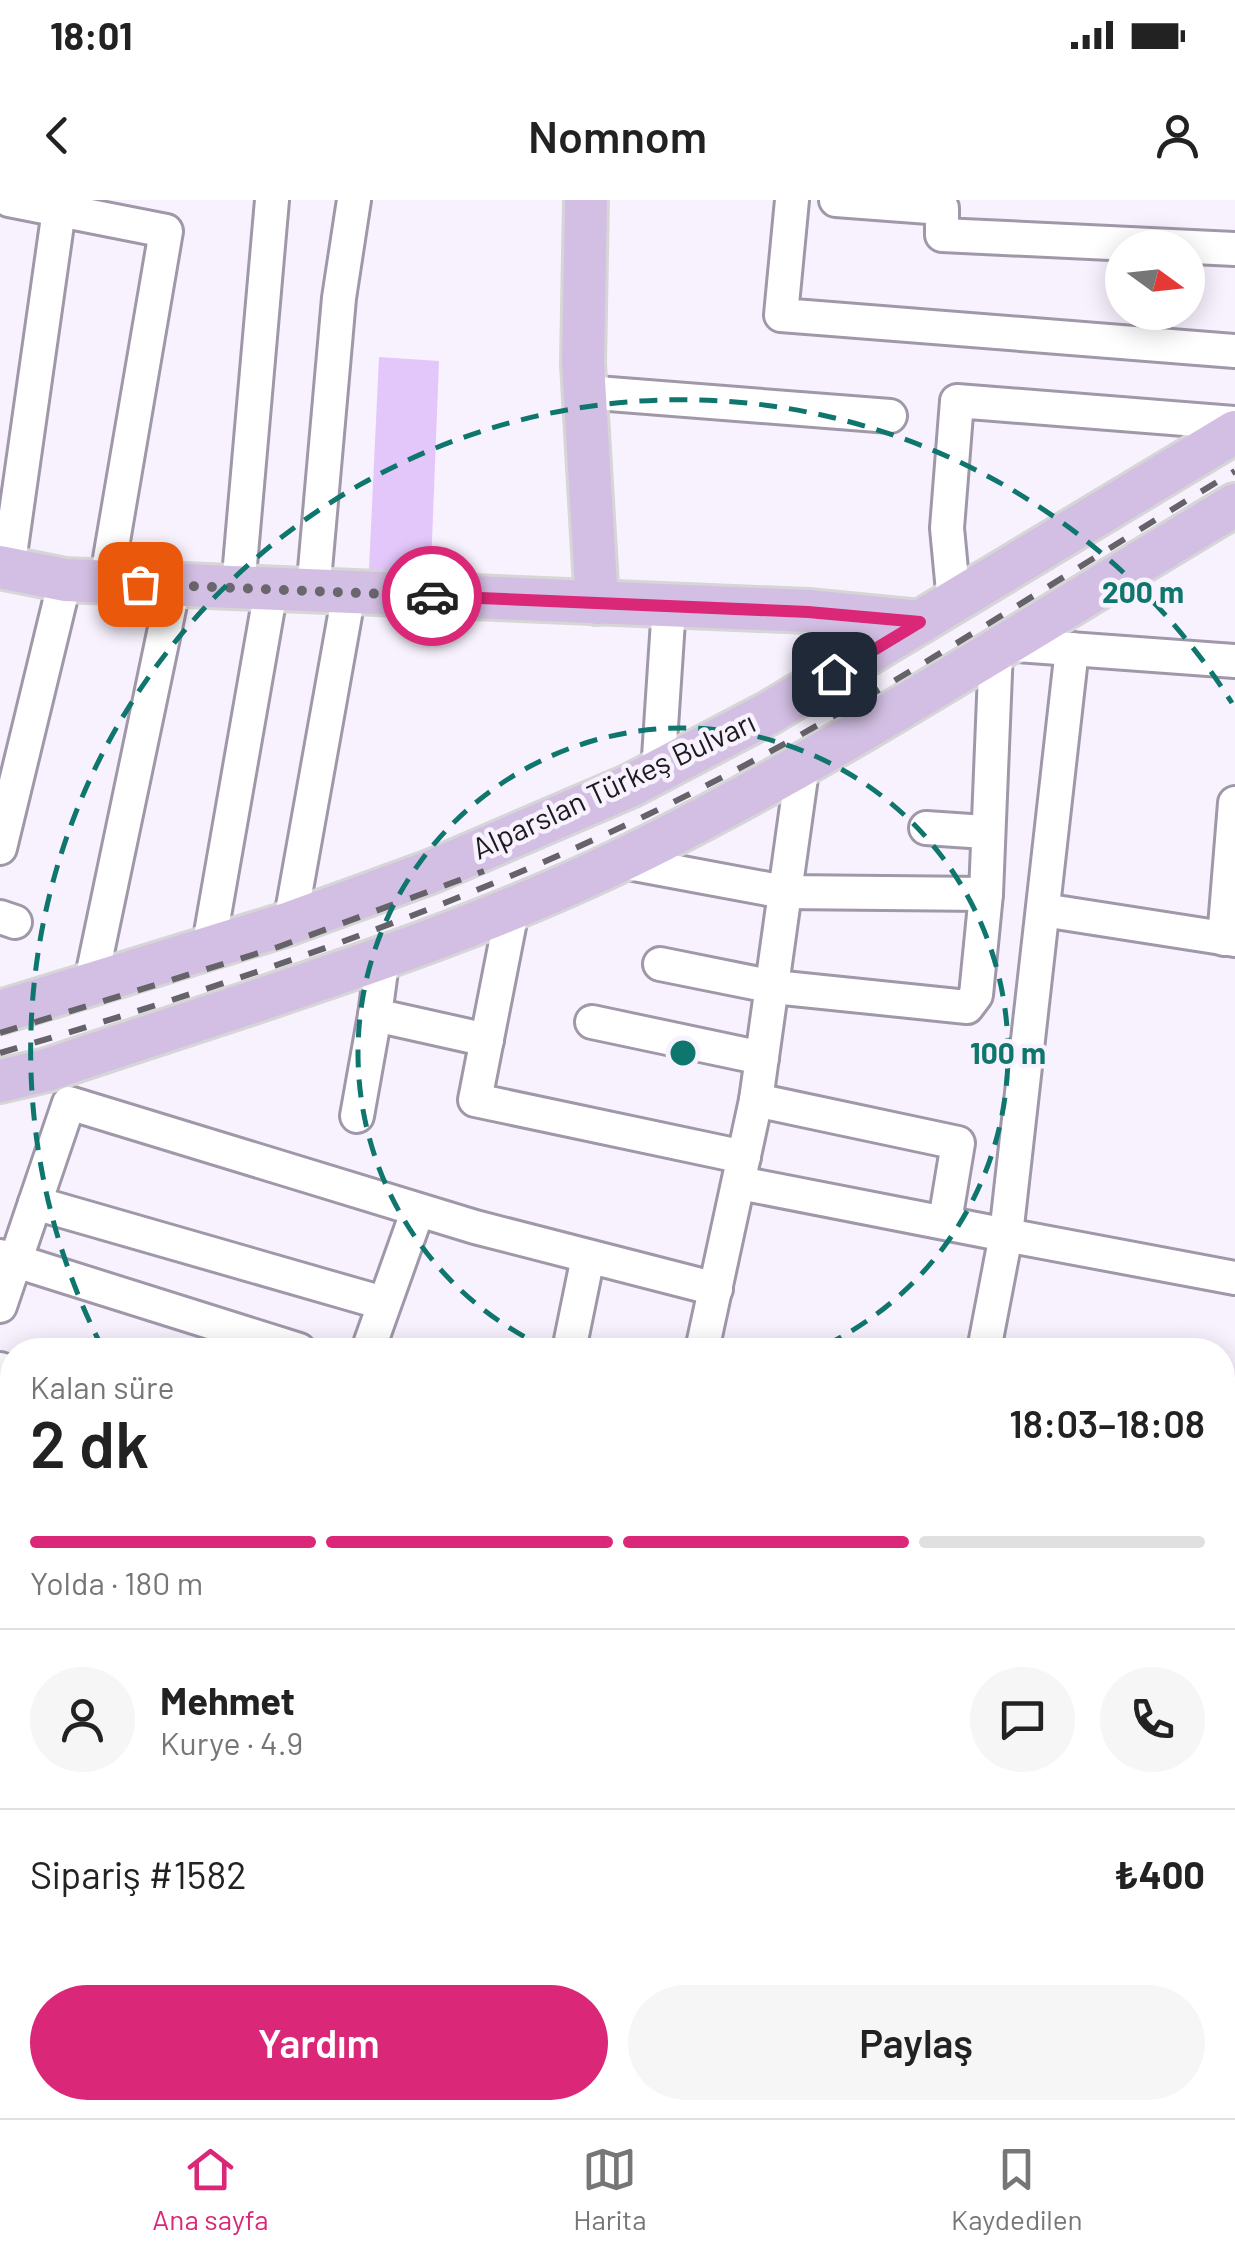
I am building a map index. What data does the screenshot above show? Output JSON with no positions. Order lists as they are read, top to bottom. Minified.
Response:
{"streets":{"main road":["Alparslan Türkeş Bulvarı"]},"north":"right","page":{"status":"18:01","header":"Nomnom","heading":["2 dk","Kalan süre","18:03–18:08"],"panel":["Mehmet","Kurye · 4.9","Sipariş #1582","₺400"],"bar":"Yolda · 180 m","buttons":["Yardım","Paylaş"],"tabs":["Ana sayfa","Harita","Kaydedilen"]},"rings":["200 m","100 m"]}
